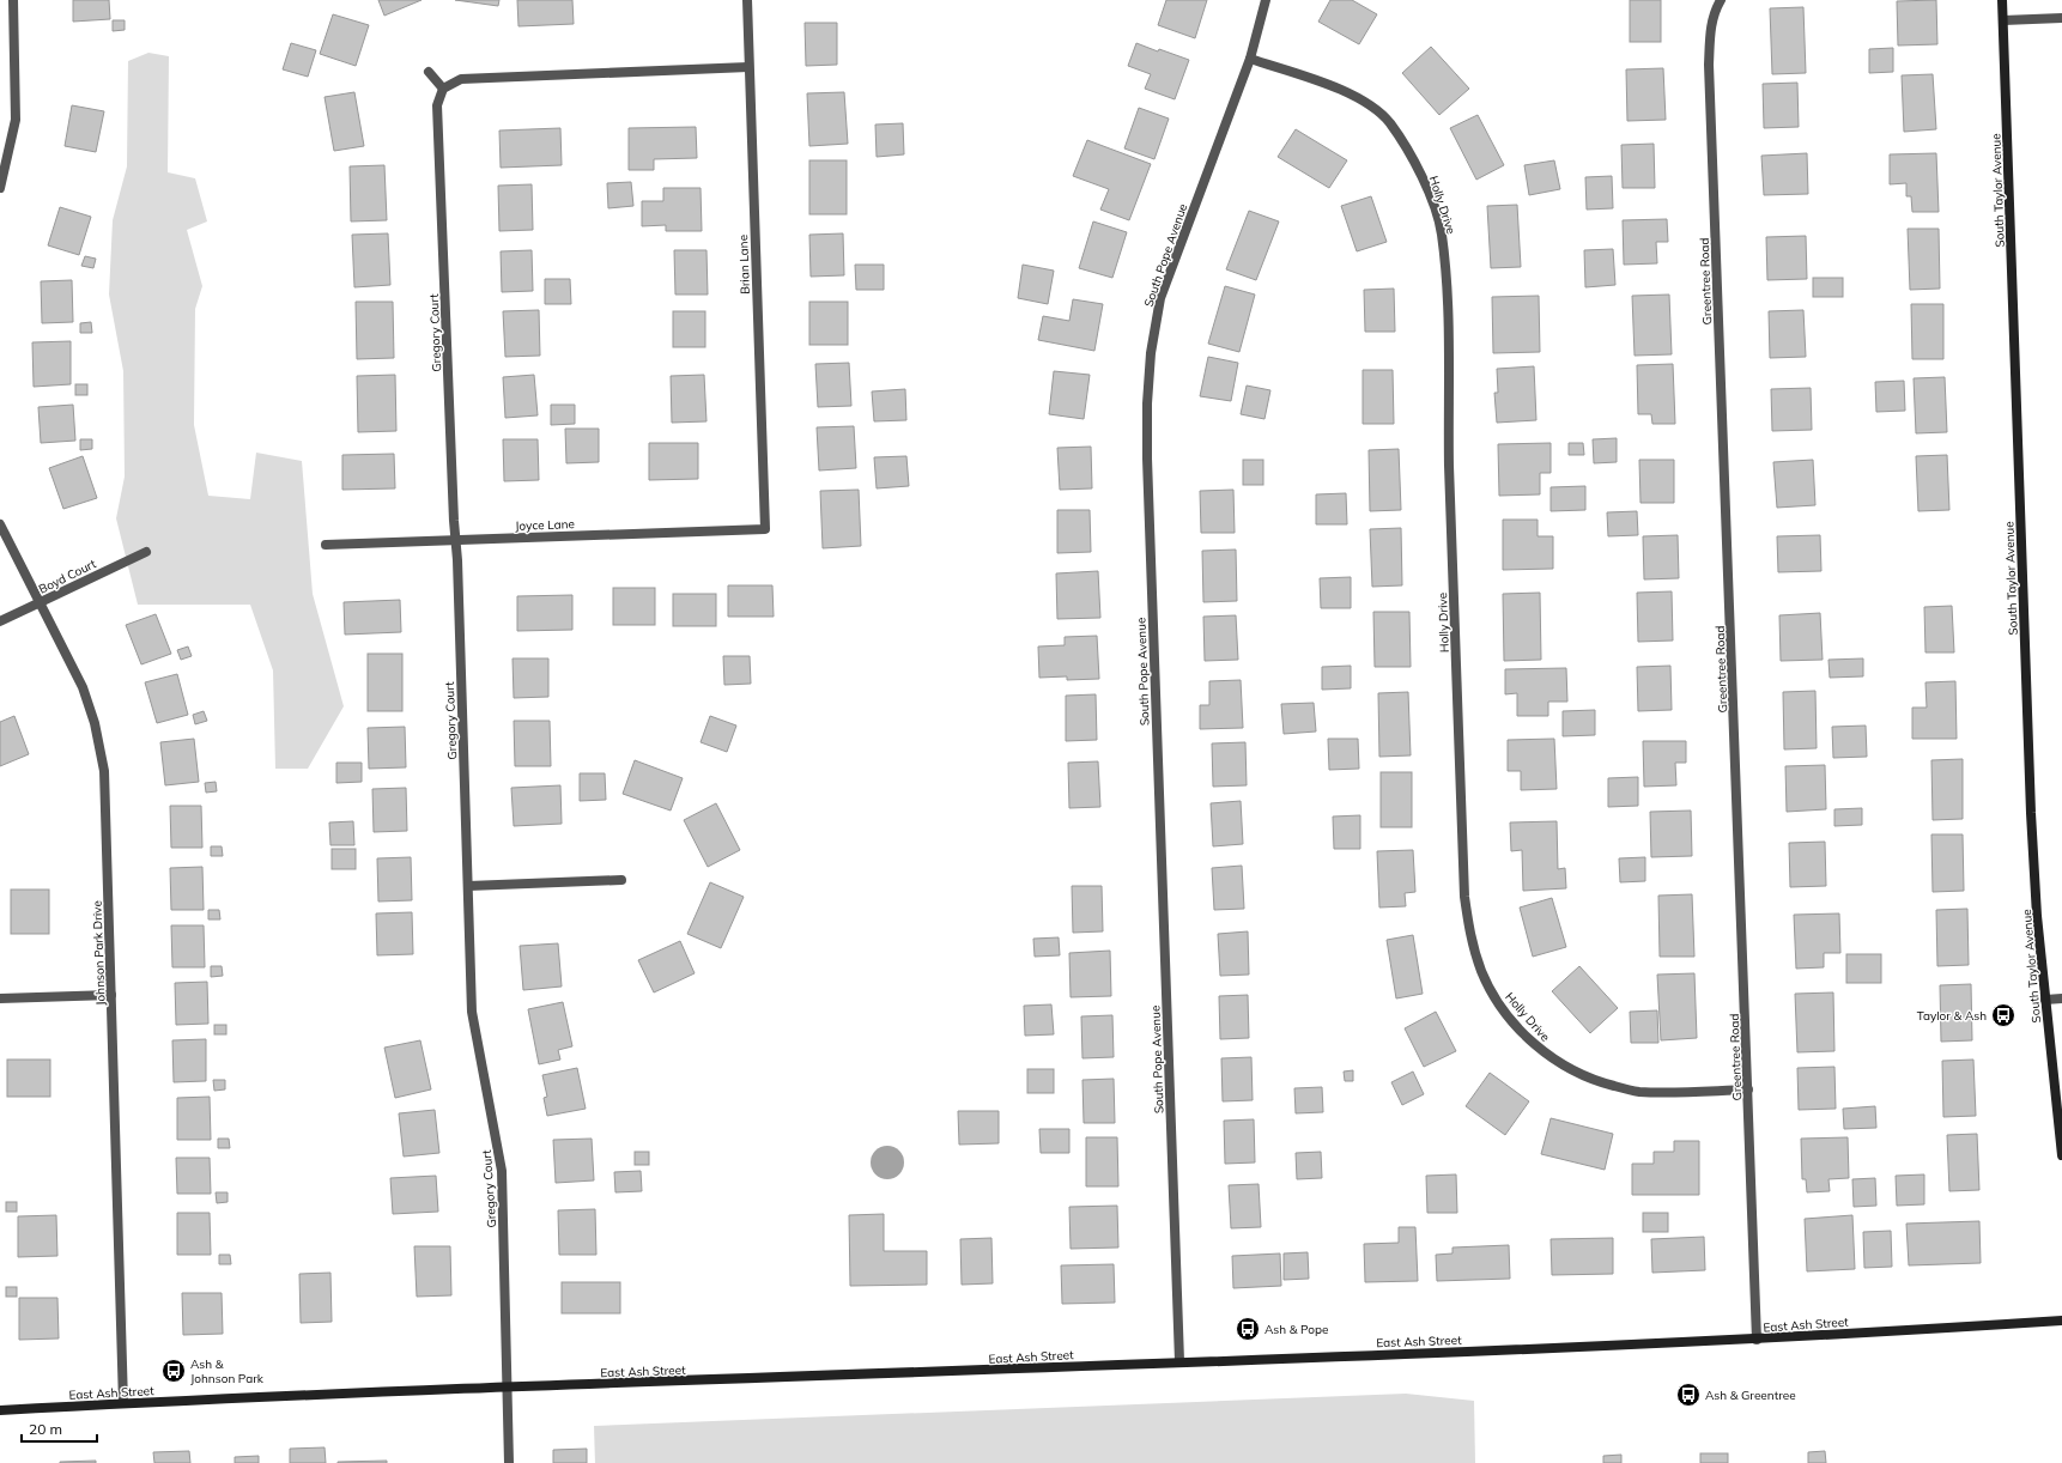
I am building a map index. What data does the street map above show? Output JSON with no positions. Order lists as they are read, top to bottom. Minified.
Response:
{"streets":{"street":["South Taylor Avenue","Holly Drive","South Pope Avenue","Brian Lane","Greentree Road","Gregory Court","Joyce Lane","Boyd Court","Johnson Park Drive","East Ash Street"]},"crossings":[["Holly Drive","South Pope Avenue"],["Holly Drive","Greentree Road"],["South Pope Avenue","East Ash Street"],["Brian Lane","Joyce Lane"],["Greentree Road","East Ash Street"],["Gregory Court","Joyce Lane"],["Gregory Court","East Ash Street"],["Boyd Court","Johnson Park Drive"],["Johnson Park Drive","East Ash Street"]],"places":{"bus stop":["Taylor & Ash","Ash & Pope","Ash & Johnson Park","Ash & Greentree"]},"scale_bar":"20 m"}
